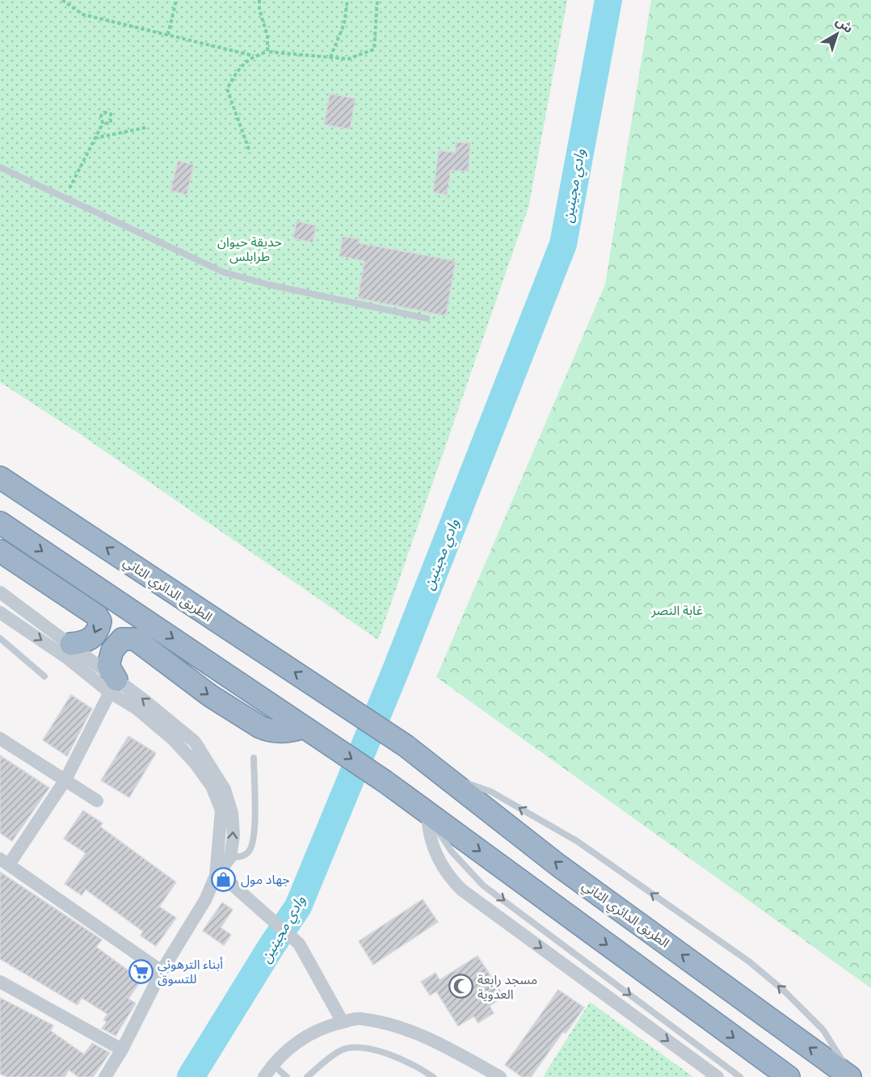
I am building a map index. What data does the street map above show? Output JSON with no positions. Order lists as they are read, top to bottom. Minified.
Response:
{"streets":{"highway":["الطريق الدائري الثاني"]},"water":["وادي مجينين"],"parks":["حديقة حيوان طرابلس","غابة النصر"],"places":{"shop":["جهاد مول"],"supermarket":["أبناء الترهوني للتسوق"],"mosque":["مسجد رابعة العدوية"]},"north":"top right"}
